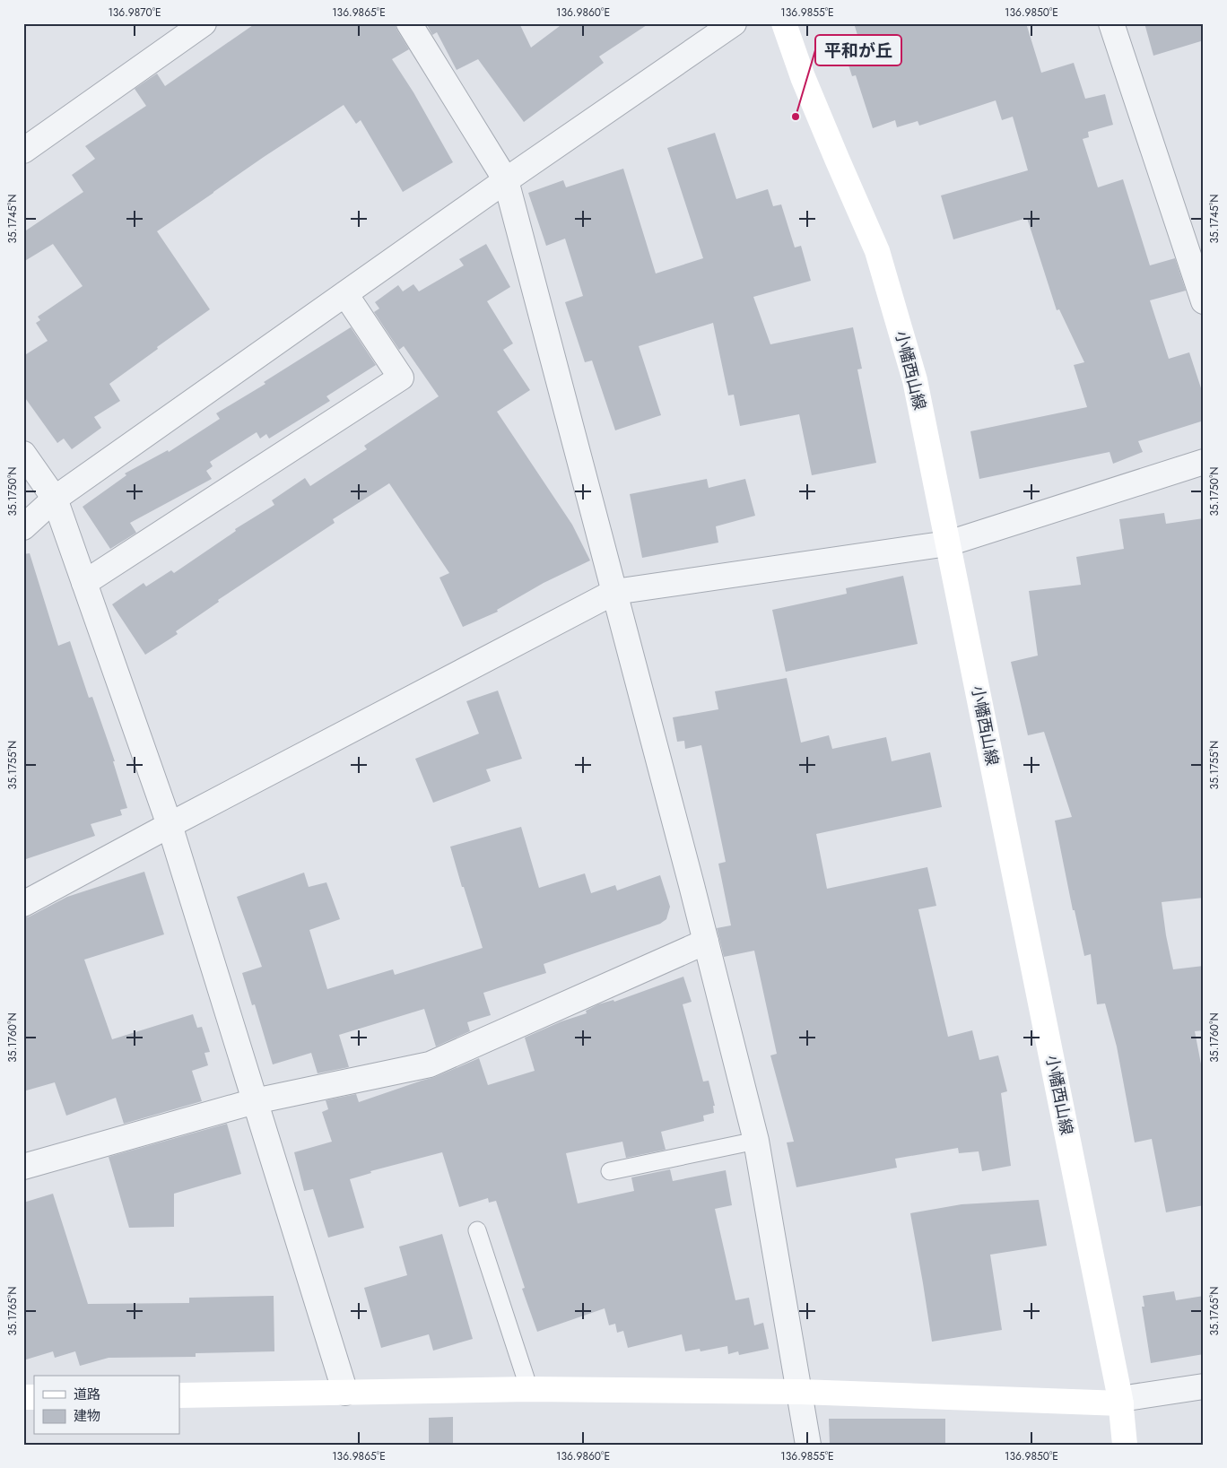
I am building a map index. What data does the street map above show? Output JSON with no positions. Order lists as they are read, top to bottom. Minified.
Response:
{"streets":{"street":["小幡西山線"]},"places":["平和が丘"],"legend":["道路","建物"],"coordinates":["136.9870°E","136.9865°E","136.9860°E","136.9855°E","136.9850°E","35.1745°N","35.1750°N","35.1755°N","35.1760°N","35.1765°N"]}
